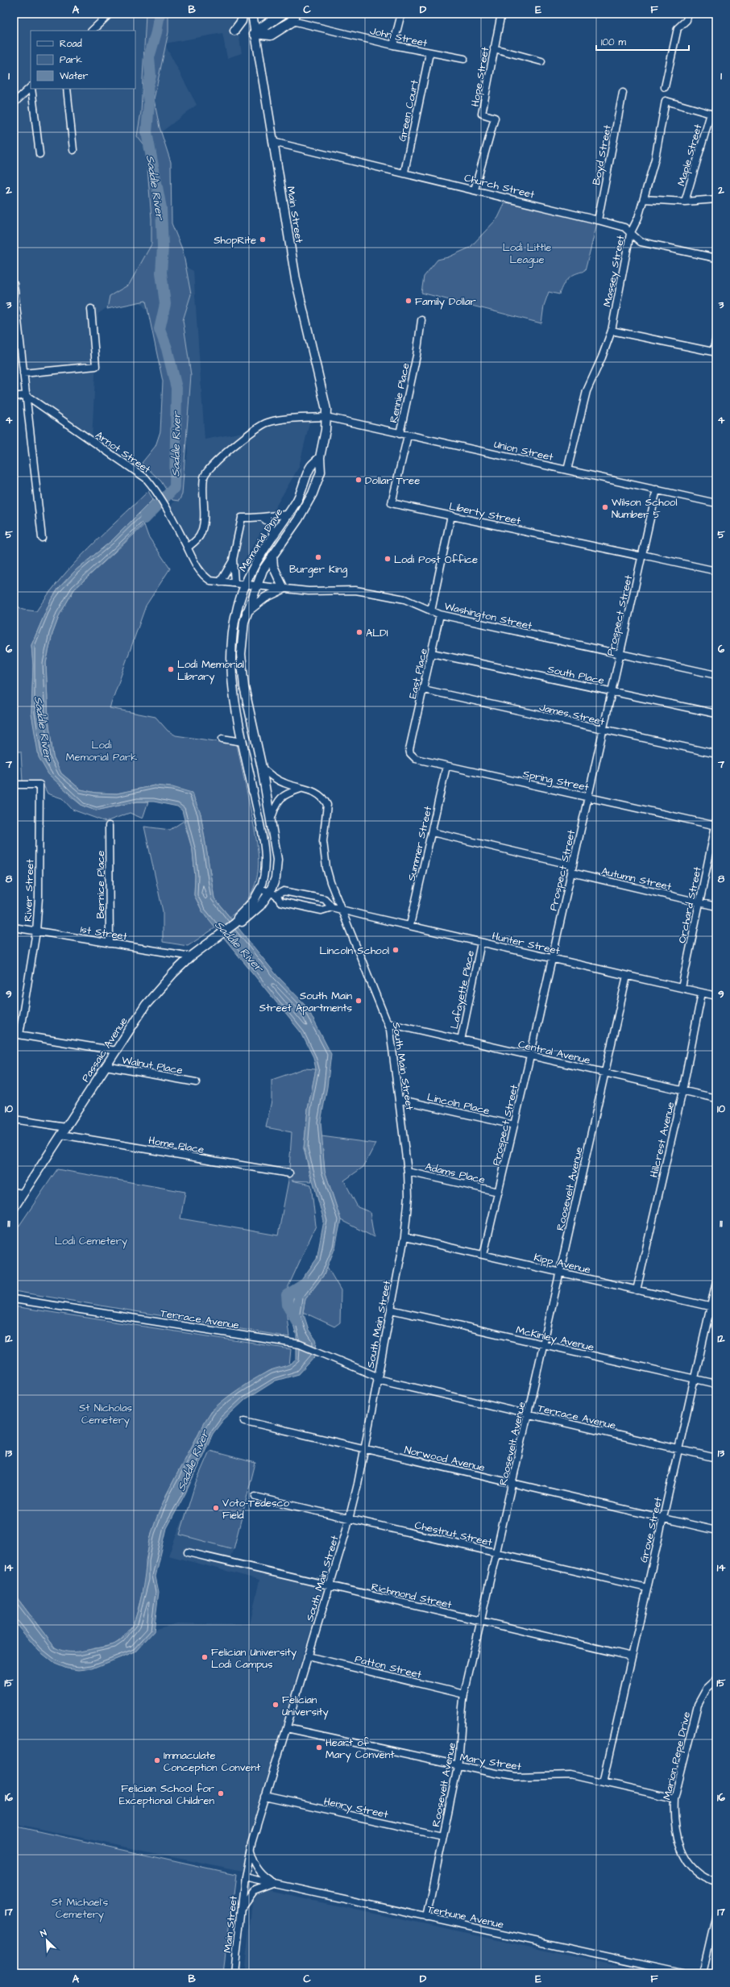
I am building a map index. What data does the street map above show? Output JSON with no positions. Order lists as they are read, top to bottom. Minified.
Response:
{"streets":{"main road":["Main Street","Memorial Drive","Passaic Avenue"],"street":["John Street","Hope Street","Green Court","Boyd Street","Maple Street","Church Street","Massey Street","Rennie Place","Union Street","Arnot Street","Liberty Street","Washington Street","Prospect Street","East Place","South Place","James Street","Spring Street","Summer Street","Autumn Street","Bernice Place","River Street","Orchard Street","1st Street","Hunter Street","Lafayette Place","Central Avenue","Walnut Place","South Main Street","Lincoln Place","Hillcrest Avenue","Home Place","Adams Place","Roosevelt Avenue","Kipp Avenue","Terrace Avenue","McKinley Avenue","Norwood Avenue","Grove Street","Chestnut Street","Richmond Street","Patton Street","Marion Pepe Drive","Mary Street","Henry Street","Terhune Avenue"]},"crossings":[["John Street","Green Court"],["Hope Street","Church Street"],["Green Court","Church Street"],["Boyd Street","Church Street"],["Maple Street","Massey Street"],["Church Street","Main Street"],["Church Street","Massey Street"],["Main Street","Union Street"],["Main Street","Memorial Drive"],["Main Street","South Main Street"],["Main Street","Terhune Avenue"],["Massey Street","Union Street"],["Rennie Place","Union Street"],["Union Street","Arnot Street"],["Union Street","Liberty Street"],["Union Street","Memorial Drive"],["Union Street","Prospect Street"],["Arnot Street","Memorial Drive"],["Arnot Street","Washington Street"],["Liberty Street","Prospect Street"],["Memorial Drive","Washington Street"],["Memorial Drive","Hunter Street"],["Memorial Drive","Passaic Avenue"],["Memorial Drive","South Main Street"],["Washington Street","Prospect Street"],["Washington Street","East Place"],["Prospect Street","South Place"],["Prospect Street","James Street"],["Prospect Street","Spring Street"],["Prospect Street","Autumn Street"],["Prospect Street","Hunter Street"],["Prospect Street","Central Avenue"],["Prospect Street","Lincoln Place"],["Prospect Street","Adams Place"],["Prospect Street","Kipp Avenue"],["East Place","South Place"],["East Place","James Street"],["East Place","Spring Street"],["Spring Street","Summer Street"],["Spring Street","Orchard Street"],["Summer Street","Hunter Street"],["Autumn Street","Orchard Street"],["Bernice Place","1st Street"],["River Street","1st Street"],["Orchard Street","Hunter Street"],["1st Street","Passaic Avenue"],["Hunter Street","Lafayette Place"],["Hunter Street","South Main Street"],["Hunter Street","Hillcrest Avenue"],["Hunter Street","Roosevelt Avenue"],["Lafayette Place","Central Avenue"],["Passaic Avenue","Walnut Place"],["Passaic Avenue","Home Place"],["Central Avenue","South Main Street"],["Central Avenue","Hillcrest Avenue"],["Central Avenue","Roosevelt Avenue"],["South Main Street","Lincoln Place"],["South Main Street","Adams Place"],["South Main Street","Kipp Avenue"],["South Main Street","Terrace Avenue"],["South Main Street","McKinley Avenue"],["South Main Street","Norwood Avenue"],["South Main Street","Chestnut Street"],["South Main Street","Richmond Street"],["South Main Street","Patton Street"],["South Main Street","Mary Street"],["South Main Street","Henry Street"],["South Main Street","Terhune Avenue"],["Hillcrest Avenue","Kipp Avenue"],["Roosevelt Avenue","Kipp Avenue"],["Roosevelt Avenue","Terrace Avenue"],["Roosevelt Avenue","McKinley Avenue"],["Roosevelt Avenue","Norwood Avenue"],["Roosevelt Avenue","Chestnut Street"],["Roosevelt Avenue","Richmond Street"],["Roosevelt Avenue","Patton Street"],["Roosevelt Avenue","Mary Street"],["Roosevelt Avenue","Henry Street"],["Roosevelt Avenue","Terhune Avenue"],["Kipp Avenue","Grove Street"],["Terrace Avenue","Grove Street"],["McKinley Avenue","Grove Street"],["Norwood Avenue","Grove Street"],["Grove Street","Chestnut Street"],["Grove Street","Richmond Street"],["Grove Street","Mary Street"],["Marion Pepe Drive","Mary Street"]],"water":["Saddle River"],"parks":["Lodi Little League","Lodi Memorial Park","Lodi Cemetery","St Nicholas Cemetery","St Michael's Cemetery"],"places":["ShopRite","Family Dollar","Dollar Tree","Wilson School Number 5","Burger King","Lodi Post Office","ALDI","Lodi Memorial Library","Lincoln School","South Main Street Apartments","Voto-Tedesco Field","Felician University Lodi Campus","Felician University","Heart of Mary Convent","Immaculate Conception Convent","Felician School for Exceptional Children"],"legend":["Road","Park","Water"],"scale_bar":"100 m","north":"top left","grid":{"columns":["A","B","C","D","E","F"],"rows":["1","2","3","4","5","6","7","8","9","10","11","12","13","14","15","16","17"]}}
